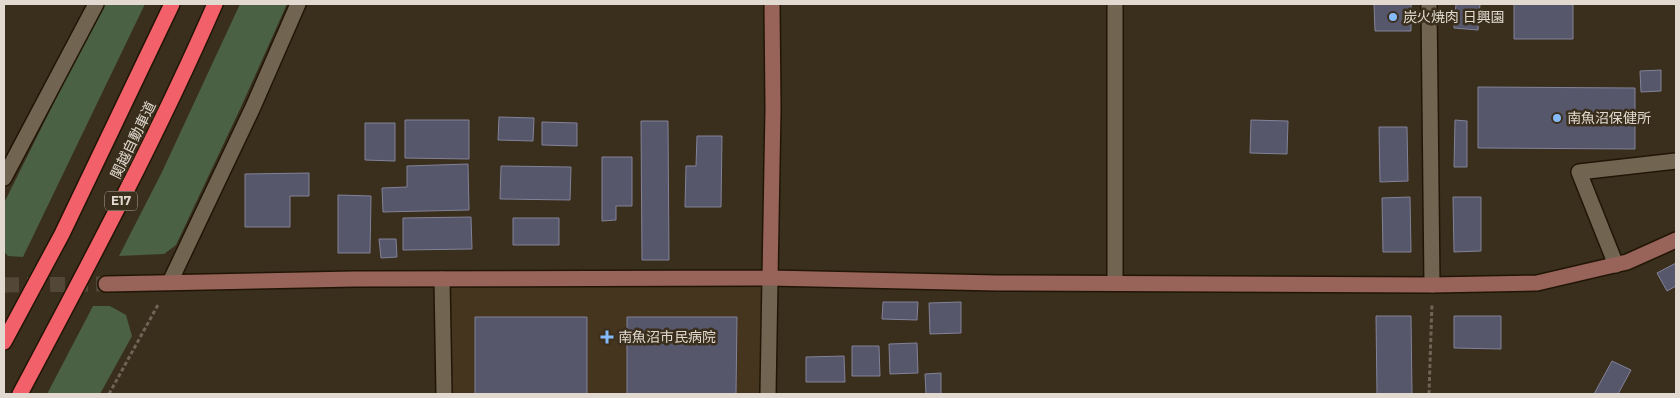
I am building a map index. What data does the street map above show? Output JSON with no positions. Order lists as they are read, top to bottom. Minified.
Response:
{"streets":{"highway":["関越自動車道","E17"]},"places":{"other":["炭火焼肉 日興園","南魚沼保健所"],"health":["南魚沼市民病院"]}}
